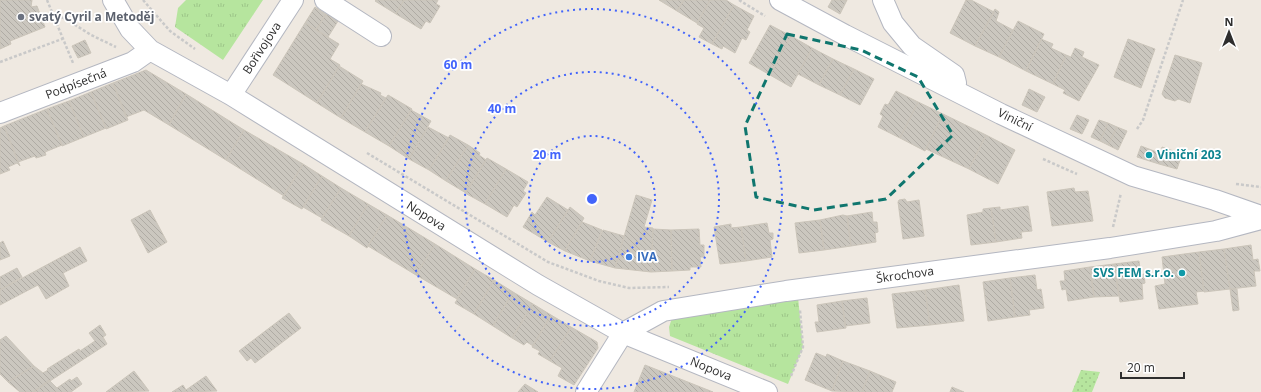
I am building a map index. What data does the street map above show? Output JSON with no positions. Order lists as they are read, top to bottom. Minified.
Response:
{"streets":{"street":["Bořivojova","Podpísečná","Viniční","Nopova","Škrochova"]},"crossings":[["Bořivojova","Nopova"],["Podpísečná","Nopova"],["Nopova","Škrochova"]],"places":["svatý Cyril a Metoděj","Viniční 203","IVA","SVS FEM s.r.o."],"scale_bar":"20 m","north":"top","rings":["60 m","40 m","20 m"]}
